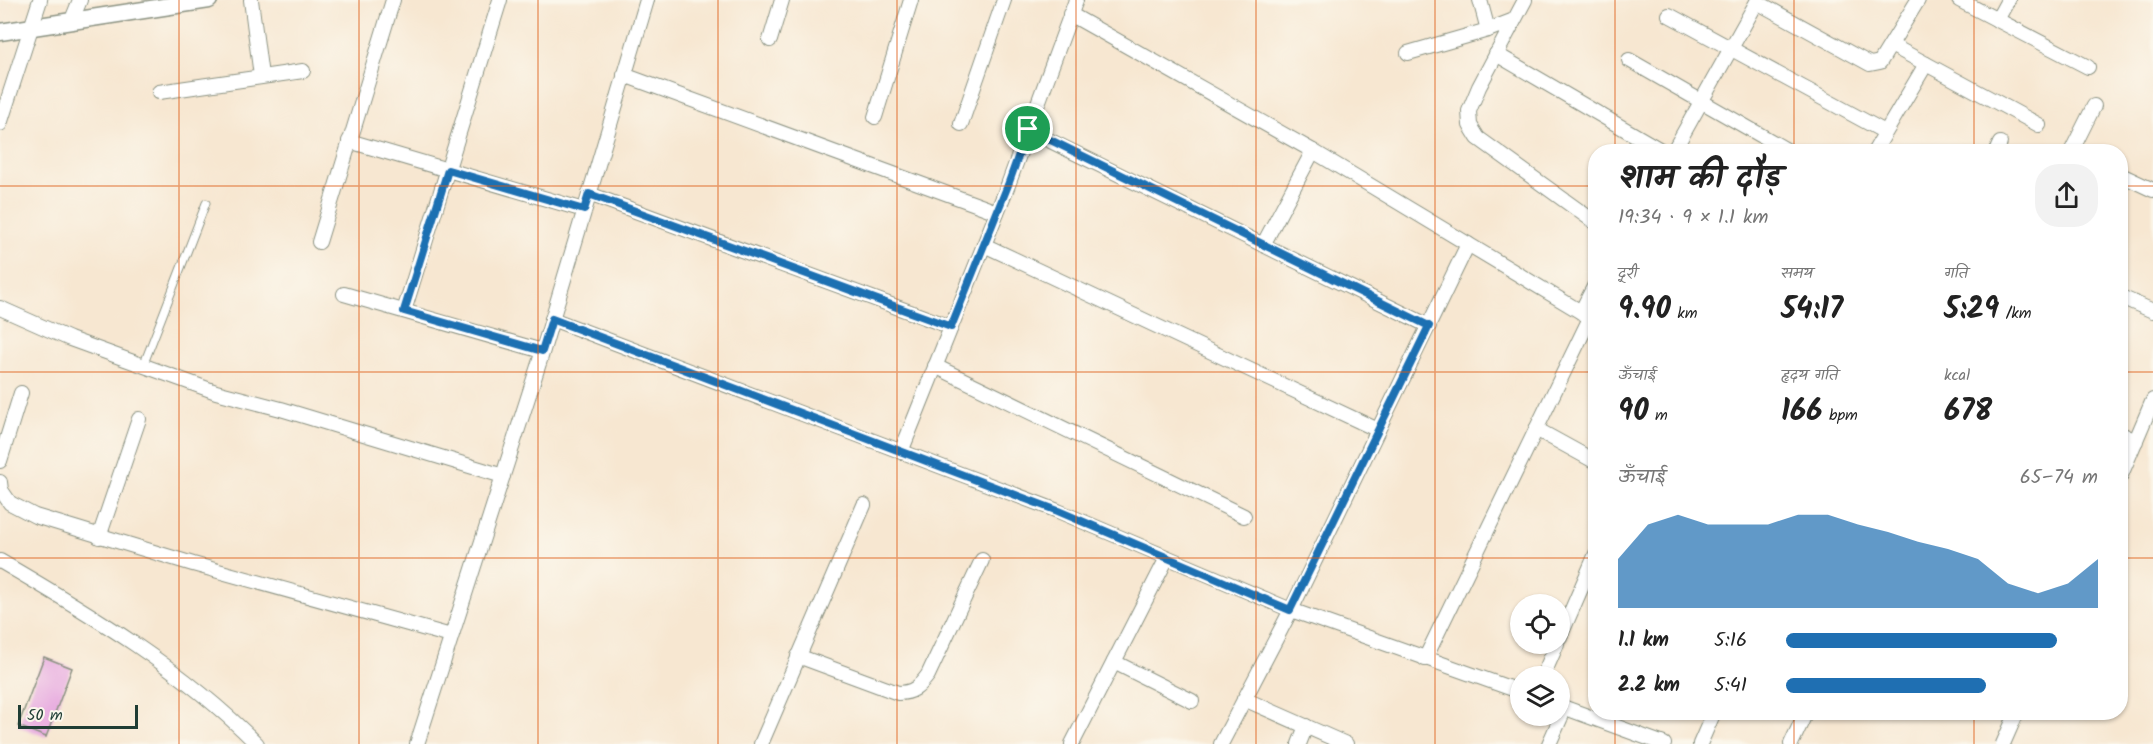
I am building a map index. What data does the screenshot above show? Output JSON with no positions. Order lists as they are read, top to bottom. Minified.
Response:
{"scale_bar":"50 m","page":{"heading":["शाम की दौड़","19:34 · 9 × 1.1 km"],"stats":[["दूरी","9.90 km"],["समय","54:17"],["गति","5:29 /km"],["ऊँचाई","90 m"],["हृदय गति","166 bpm"],["kcal","678"]],"chart":["ऊँचाई","65–74 m"],"list":[{"name":"1.1 km","note":"5:16"},{"name":"2.2 km","note":"5:41"}],"scale":"50 m"}}
